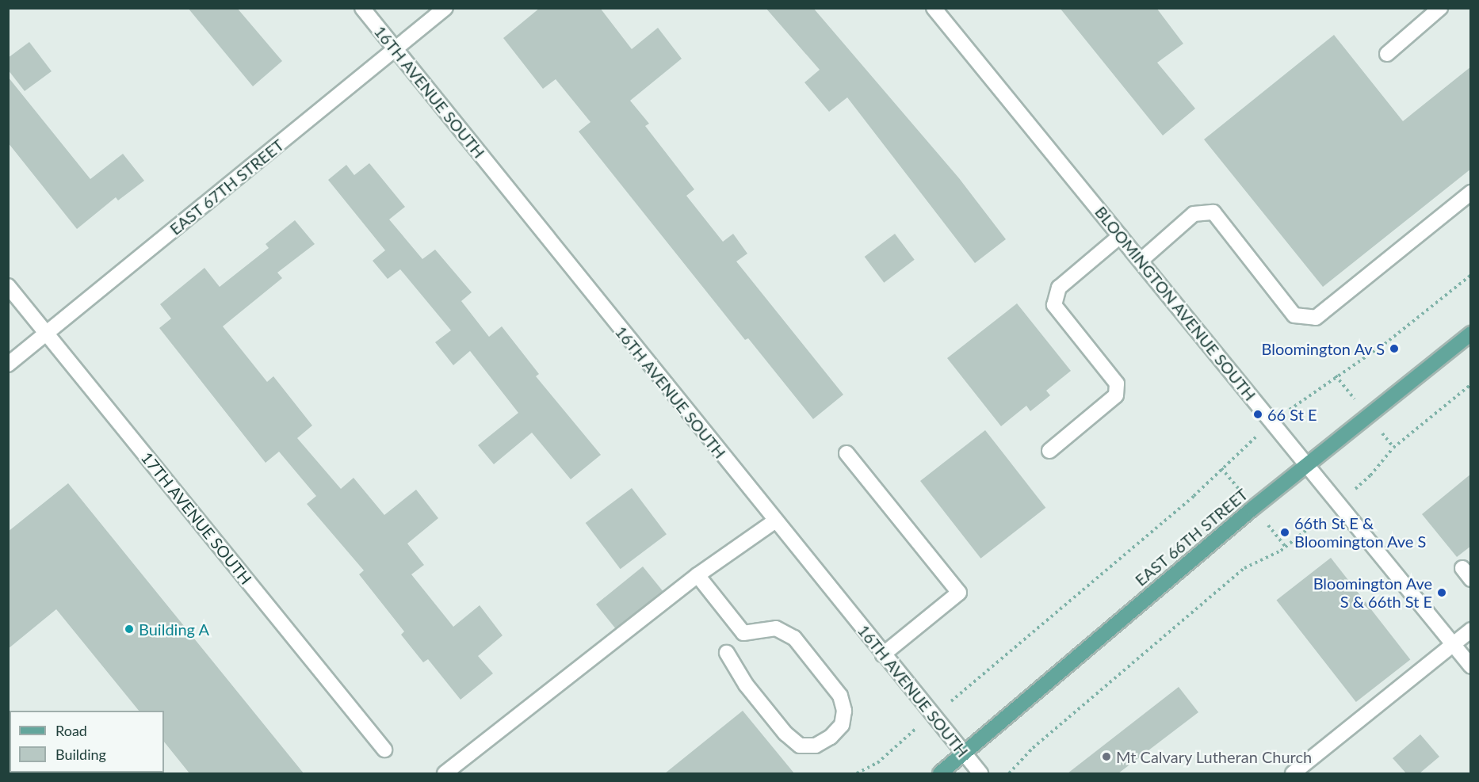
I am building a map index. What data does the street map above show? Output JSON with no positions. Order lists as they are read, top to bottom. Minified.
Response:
{"streets":{"main road":["EAST 66TH STREET"],"street":["16TH AVENUE SOUTH","EAST 67TH STREET","BLOOMINGTON AVENUE SOUTH","17TH AVENUE SOUTH"]},"crossings":[["16TH AVENUE SOUTH","EAST 67TH STREET"],["16TH AVENUE SOUTH","EAST 66TH STREET"],["EAST 67TH STREET","17TH AVENUE SOUTH"],["BLOOMINGTON AVENUE SOUTH","EAST 66TH STREET"]],"places":["Bloomington Av S","66 St E","66th St E & Bloomington Ave S","Bloomington Ave S & 66th St E","Building A","Mt Calvary Lutheran Church"],"legend":["Road","Building"]}
